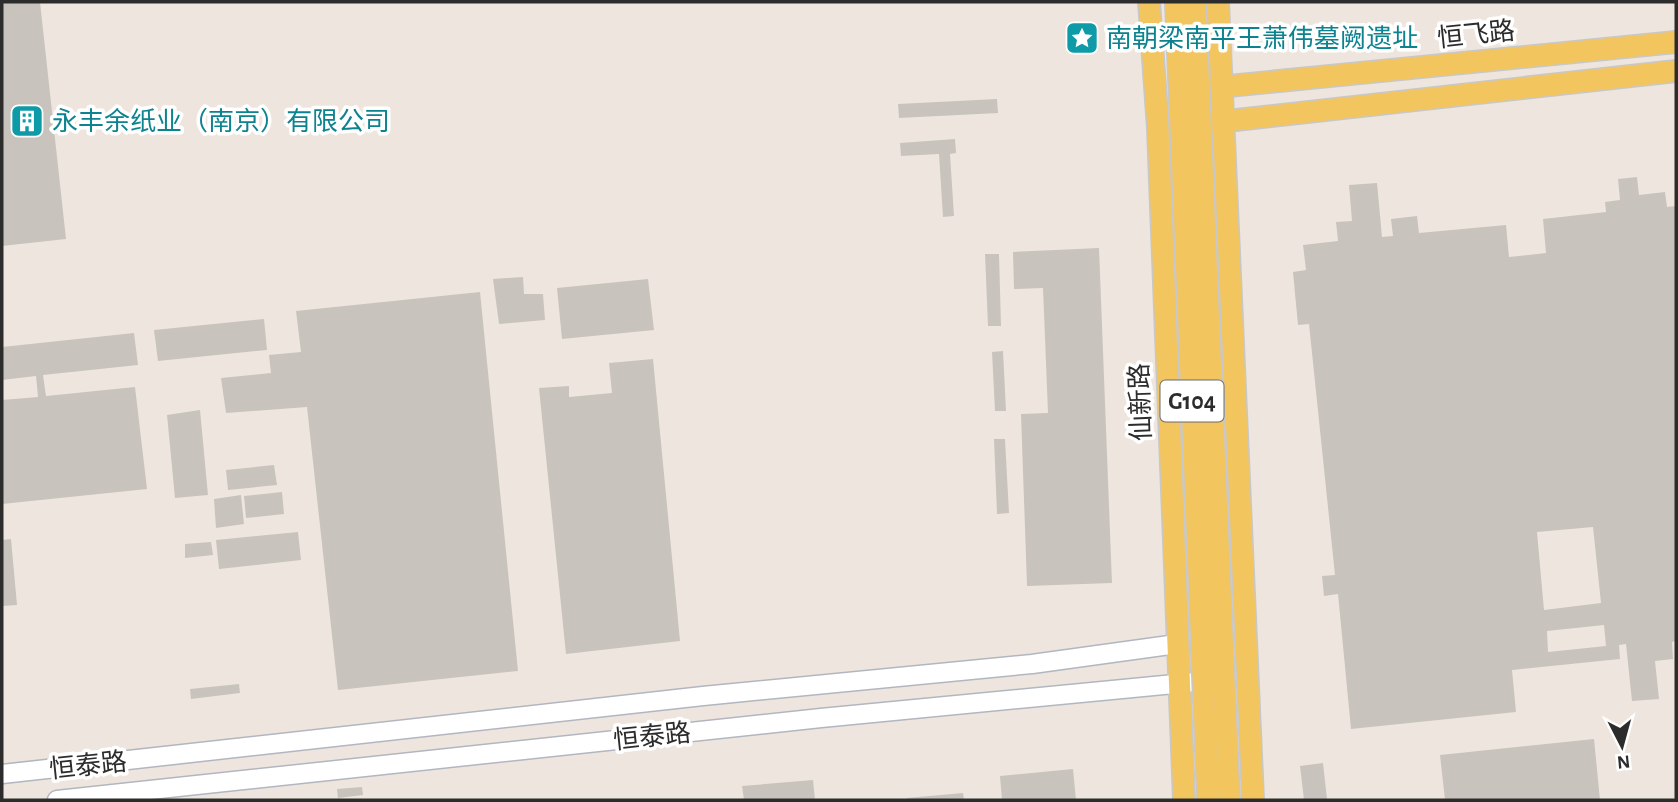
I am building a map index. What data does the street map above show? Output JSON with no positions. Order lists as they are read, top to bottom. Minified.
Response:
{"streets":{"main road":["恒飞路","G104","仙新路"],"street":["恒泰路"]},"crossings":[["恒飞路","仙新路"],["仙新路","恒泰路"]],"places":{"place":["南朝梁南平王萧伟墓阙遗址"],"building":["永丰余纸业（南京）有限公司"]},"north":"bottom"}
